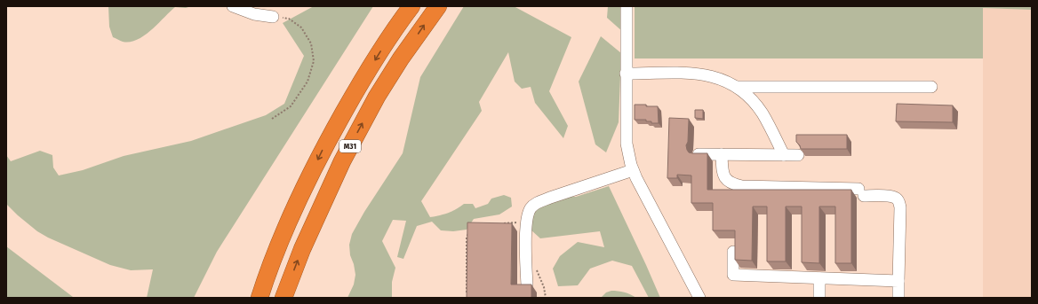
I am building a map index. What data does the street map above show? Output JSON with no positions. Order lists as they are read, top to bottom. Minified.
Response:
{"streets":{"highway":["M31"]}}
